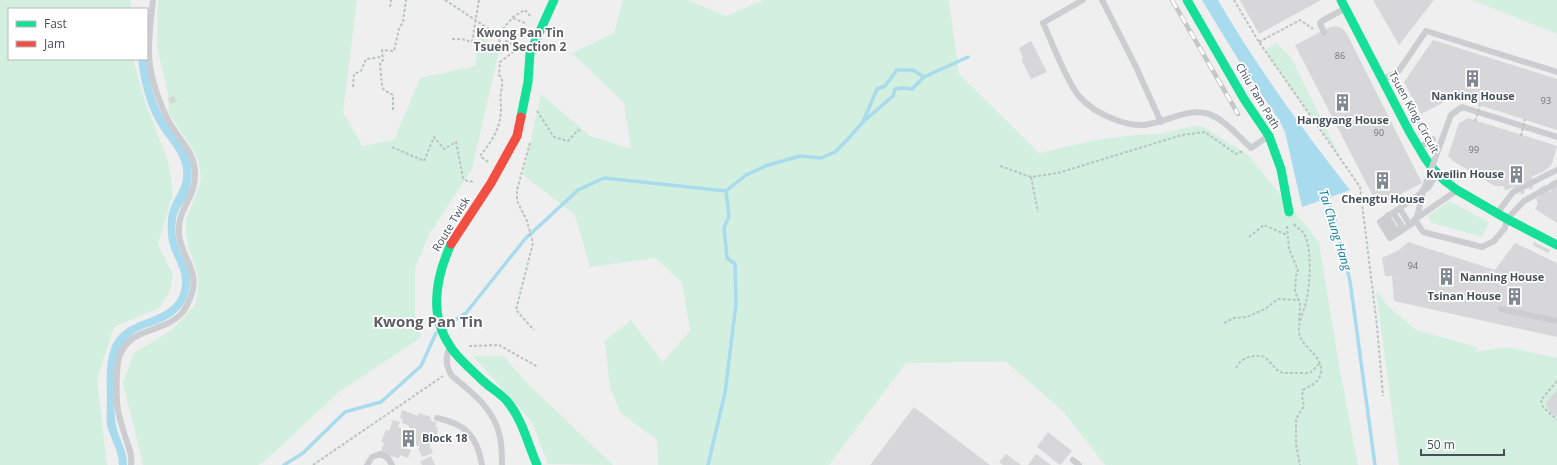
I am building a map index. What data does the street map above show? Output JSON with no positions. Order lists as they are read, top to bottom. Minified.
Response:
{"streets":{"street":["Chiu Tam Path","Tsuen King Circuit","Route Twisk"]},"districts":["Kwong Pan Tin Tsuen Section 2","Kwong Pan Tin"],"water":["Tai Chung Hang"],"places":{"building":["Nanking House","Hangyang House","Kweilin House","Chengtu House","Nanning House","Tsinan House","Block 18"]},"house_numbers":["86","93","90","99","94"],"legend":["Fast","Jam"],"scale_bar":"50 m"}
